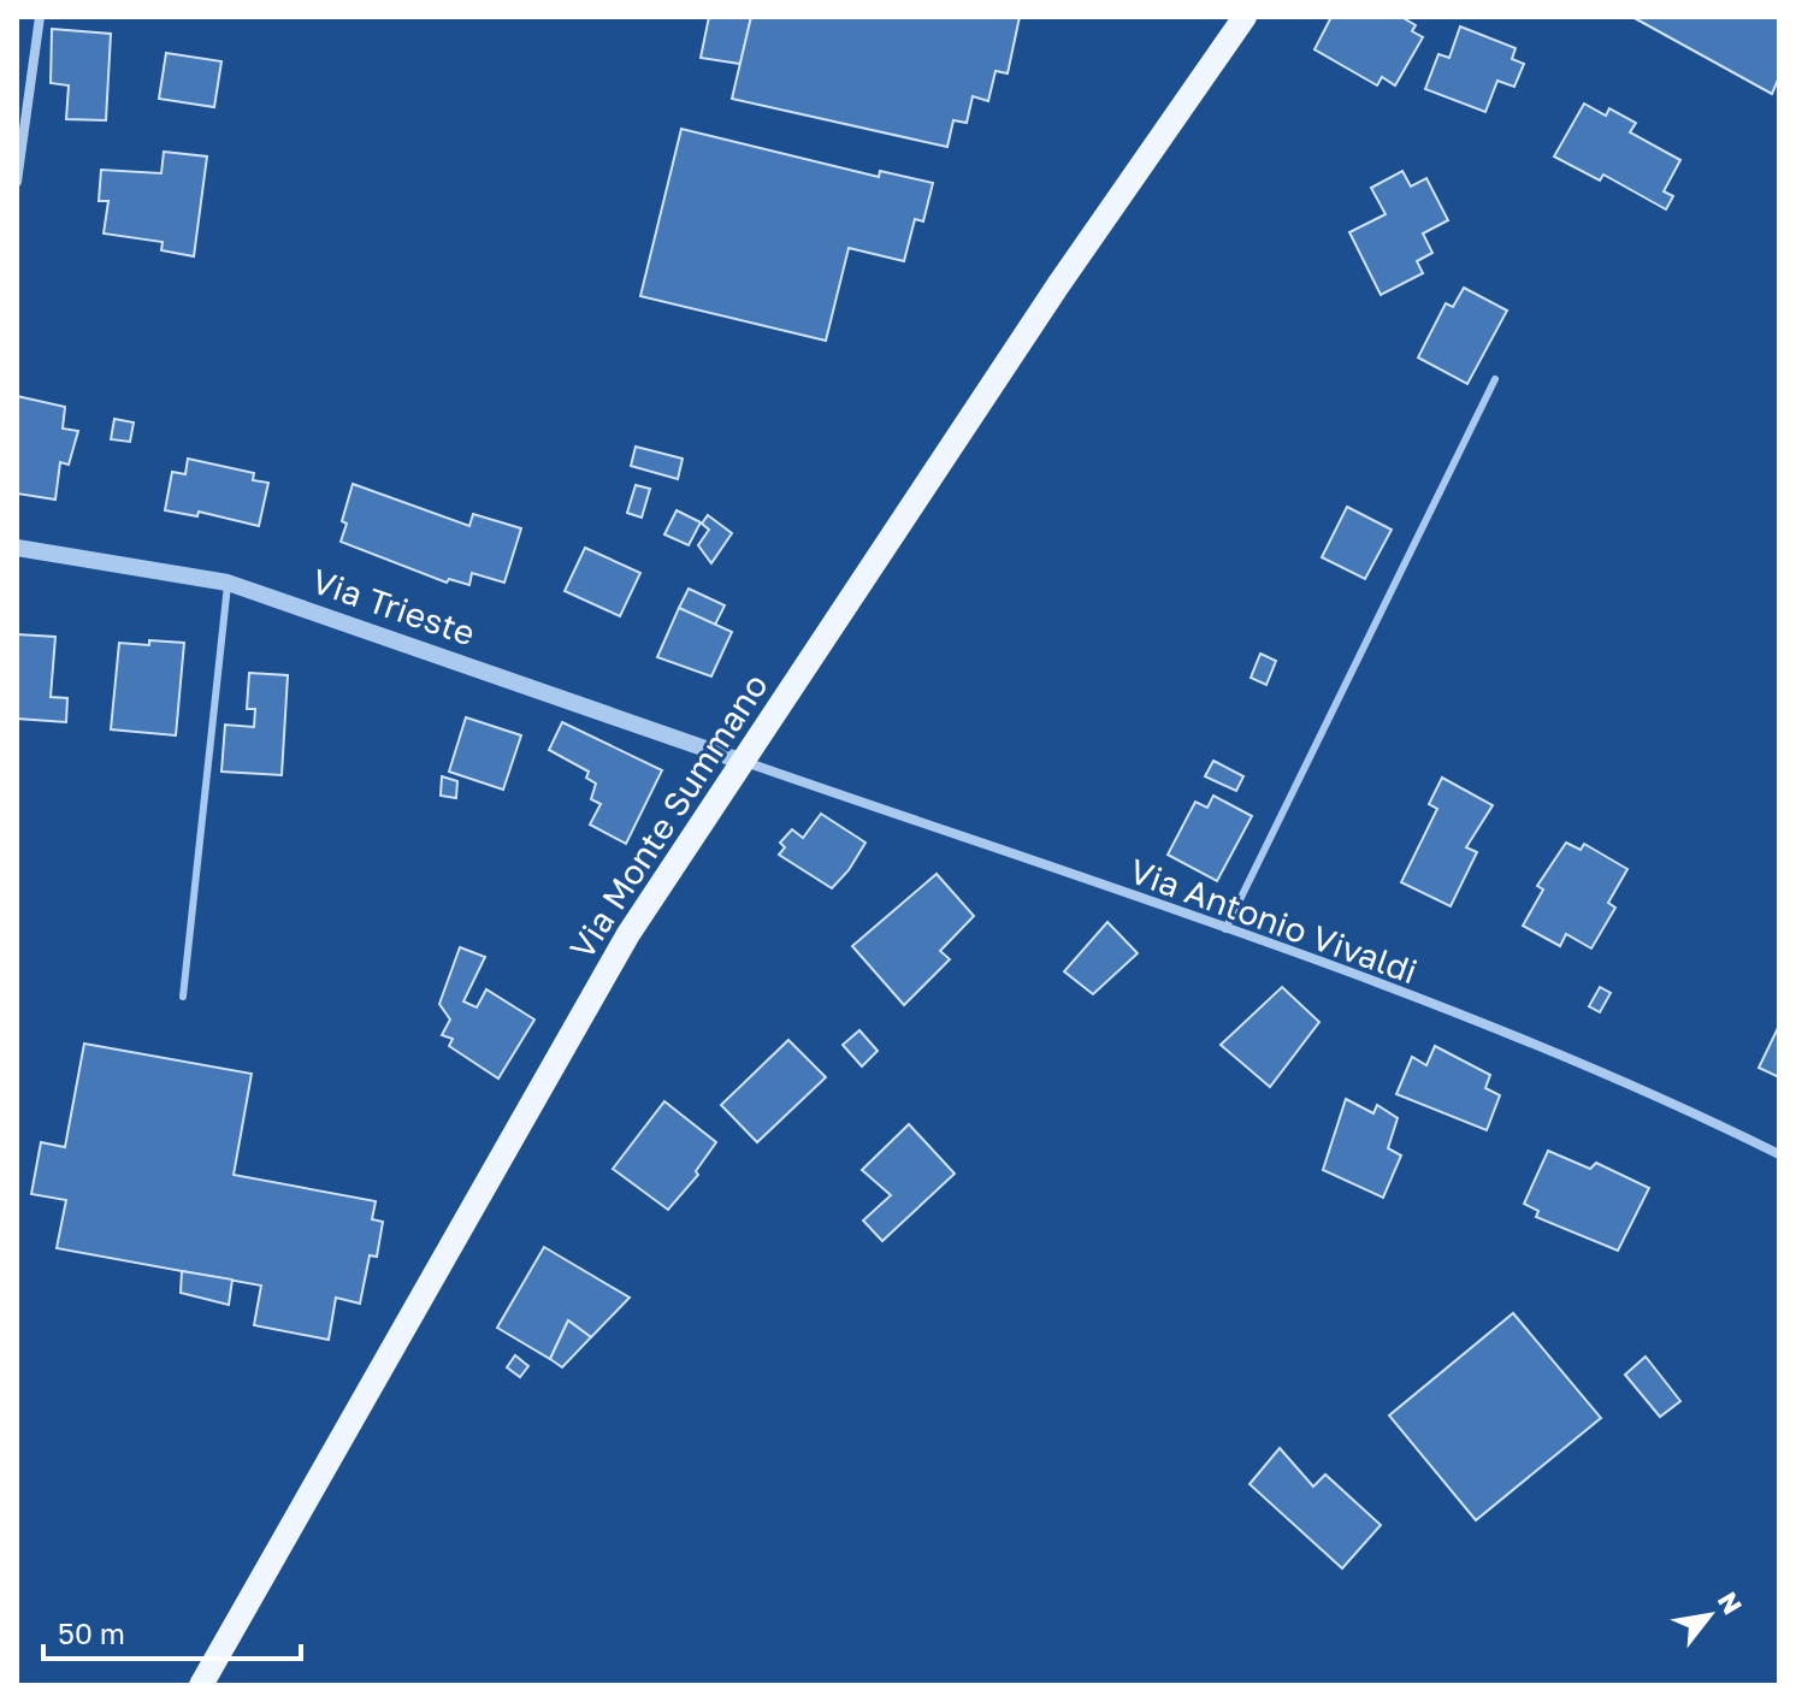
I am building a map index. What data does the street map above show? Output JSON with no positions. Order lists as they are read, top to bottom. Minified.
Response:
{"streets":{"main road":["Via Monte Summano"],"street":["Via Trieste","Via Antonio Vivaldi"]},"crossings":[["Via Trieste","Via Monte Summano"],["Via Trieste","Via Antonio Vivaldi"],["Via Monte Summano","Via Antonio Vivaldi"]],"scale_bar":"50 m","north":"top right"}
